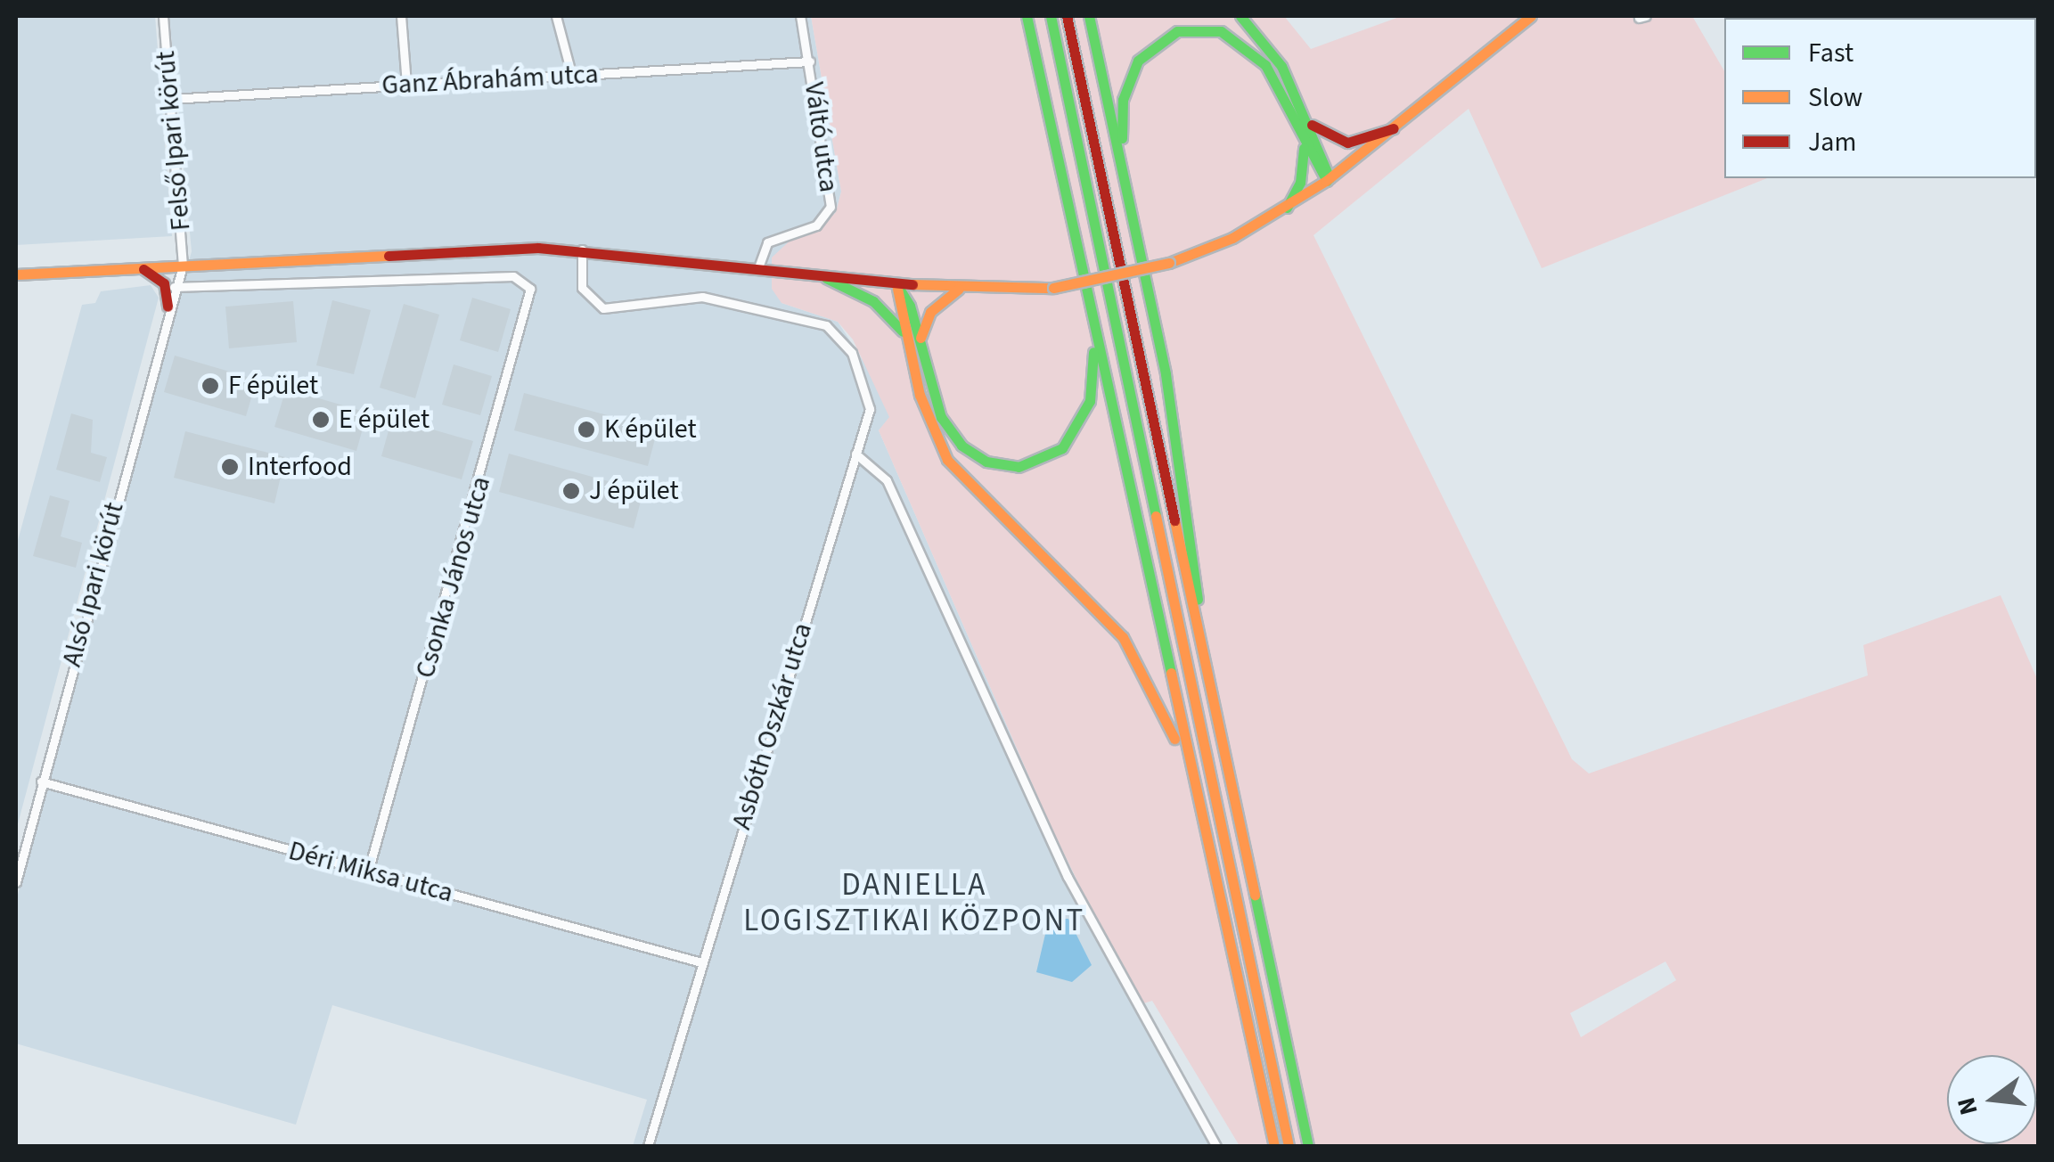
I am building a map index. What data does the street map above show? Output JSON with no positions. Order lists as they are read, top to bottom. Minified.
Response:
{"streets":{"street":["Ganz Ábrahám utca","Váltó utca","Felső Ipari körút","Csonka János utca","Alsó Ipari körút","Asbóth Oszkár utca","Déri Miksa utca"]},"crossings":[["Ganz Ábrahám utca","Váltó utca"],["Ganz Ábrahám utca","Felső Ipari körút"],["Felső Ipari körút","Alsó Ipari körút"],["Csonka János utca","Alsó Ipari körút"],["Csonka János utca","Déri Miksa utca"],["Alsó Ipari körút","Déri Miksa utca"],["Asbóth Oszkár utca","Déri Miksa utca"]],"districts":["DANIELLA LOGISZTIKAI KÖZPONT"],"places":["F épület","E épület","K épület","Interfood","J épület"],"legend":["Fast","Slow","Jam"],"north":"left"}
